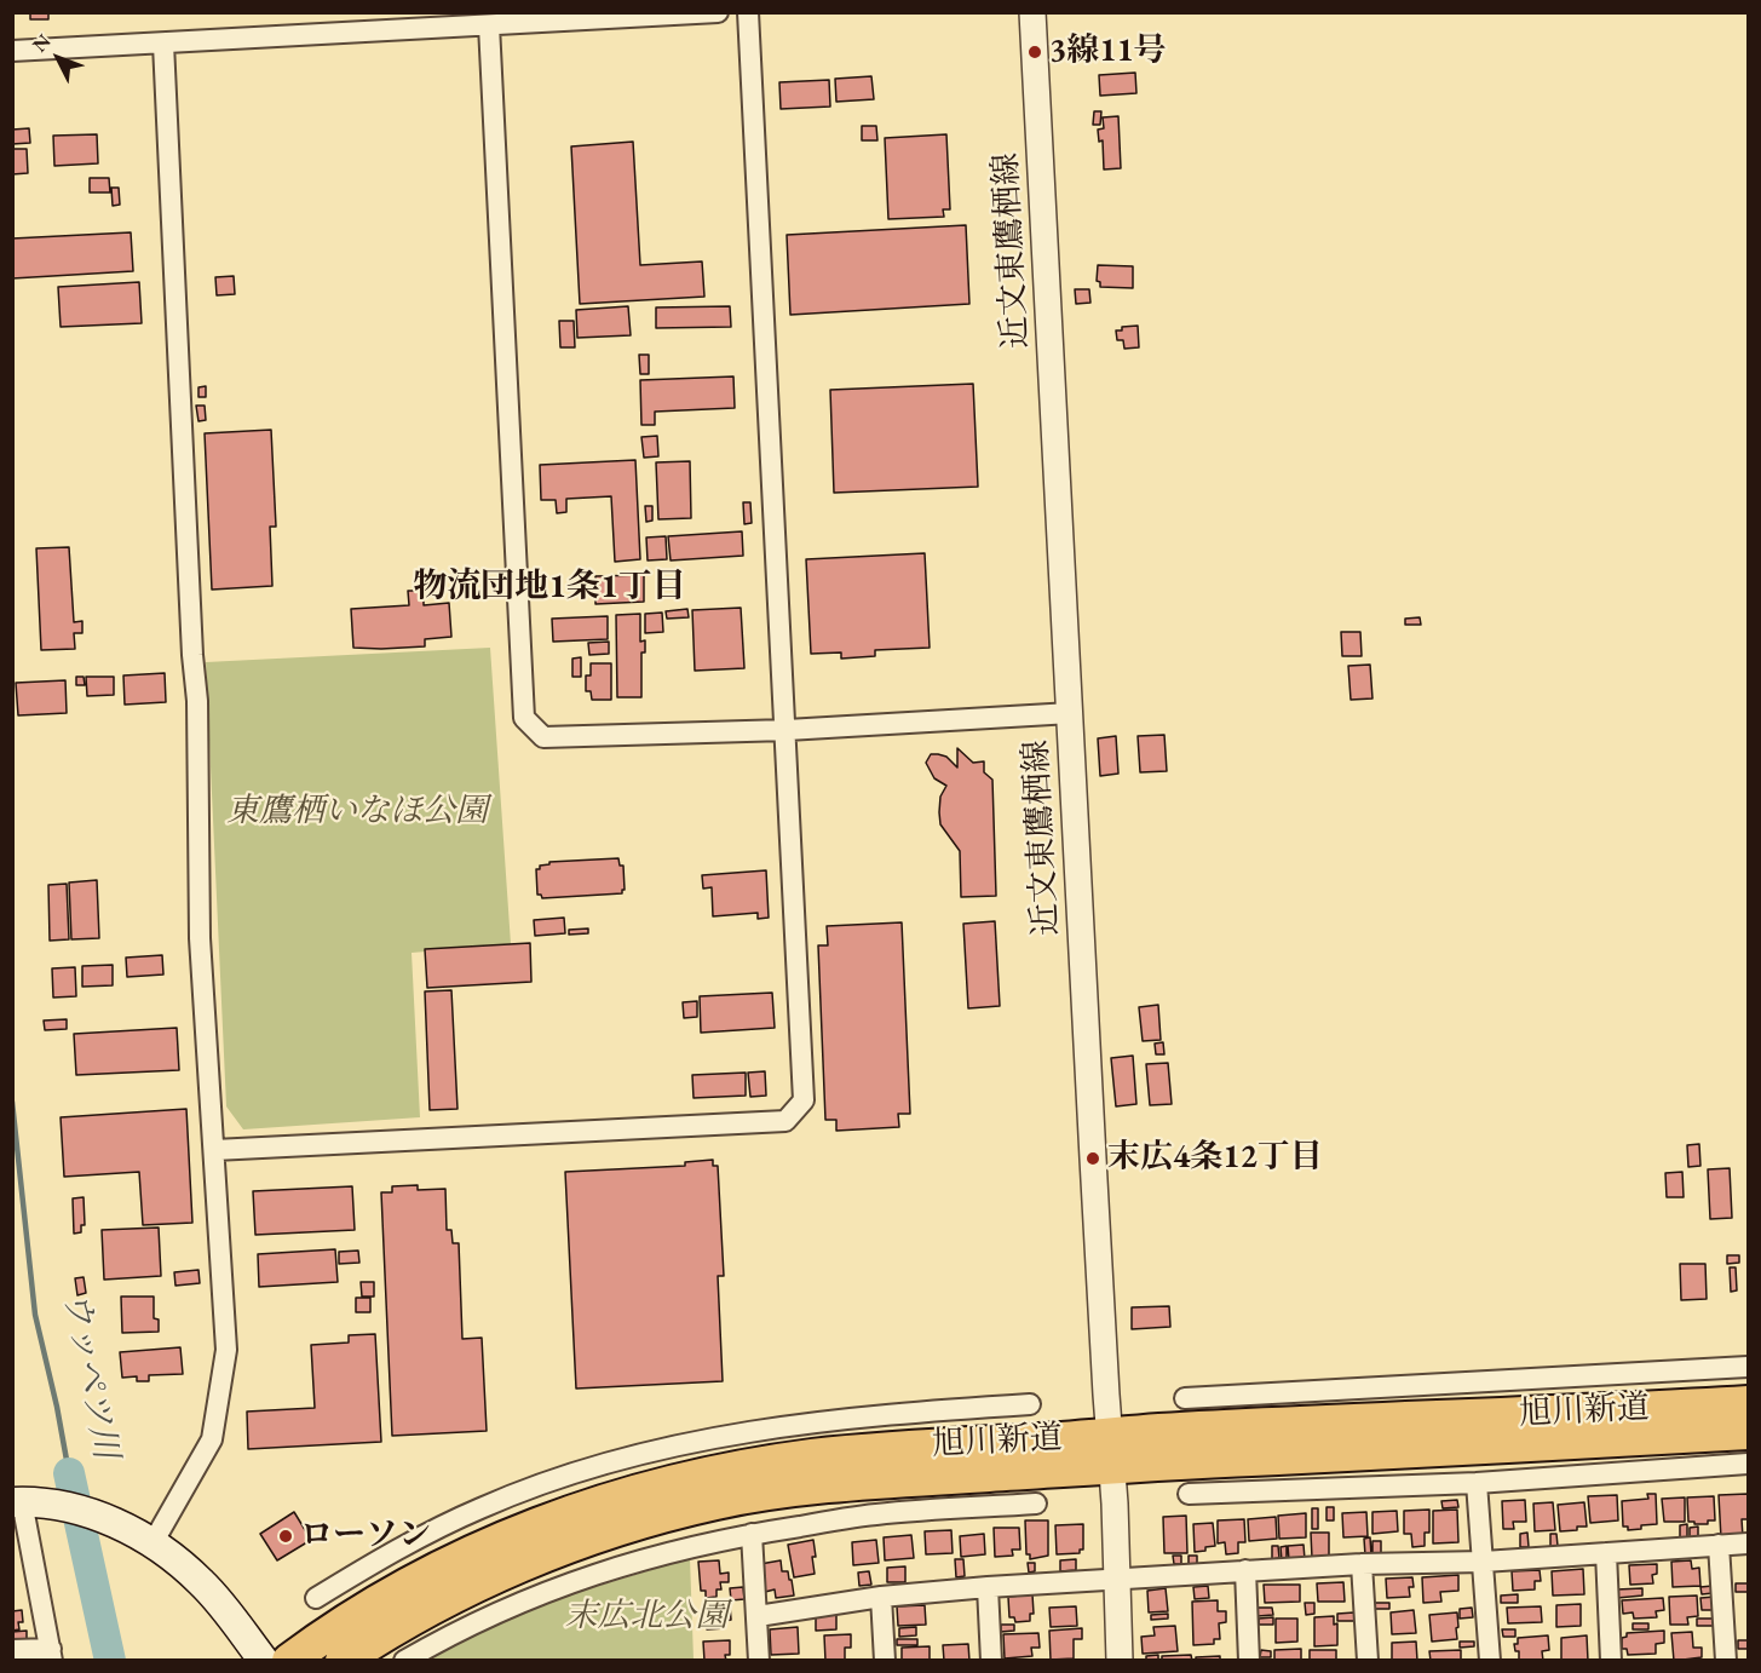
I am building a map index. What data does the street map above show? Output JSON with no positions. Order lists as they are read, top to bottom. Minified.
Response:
{"streets":{"highway":["旭川新道"],"street":["近文東鷹栖線"]},"crossings":[["近文東鷹栖線","旭川新道"]],"districts":["物流団地1条1丁目"],"water":["ウッペツ川"],"parks":["東鷹栖いなほ公園","末広北公園"],"places":["3線11号","末広4条12丁目","ローソン"],"north":"top left"}
